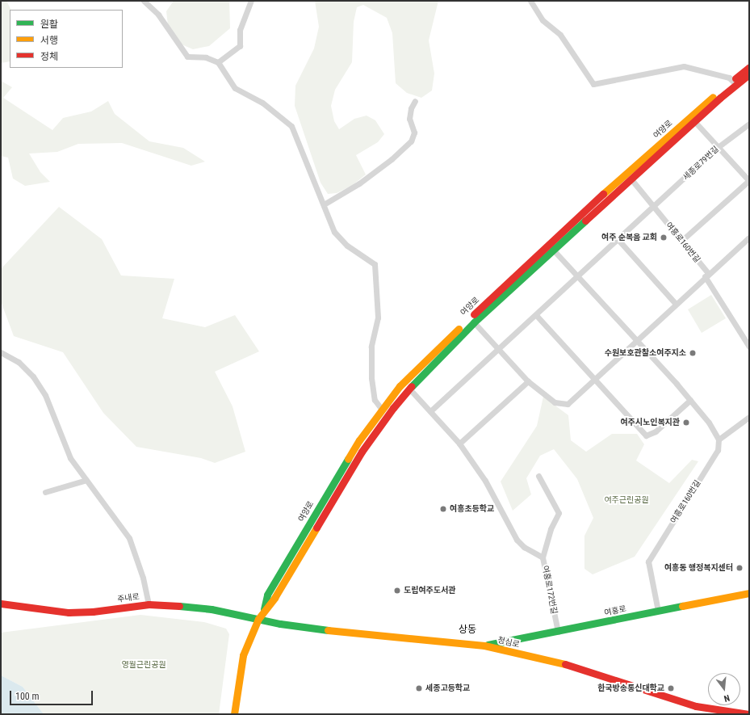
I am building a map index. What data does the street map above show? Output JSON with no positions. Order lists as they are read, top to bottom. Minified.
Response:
{"streets":{"street":["여양로","세종로79번길","여흥로160번길","여흥로172번길","주내로","여흥로","청심로"]},"crossings":[["여양로","여흥로160번길"],["여양로","여흥로172번길"],["여양로","주내로"],["여양로","청심로"],["세종로79번길","여흥로160번길"],["여흥로160번길","여흥로"],["여흥로172번길","여흥로"],["주내로","청심로"],["여흥로","청심로"]],"districts":["상동"],"parks":["여주근린공원","영월근린공원"],"places":["여주 순복음 교회","수원보호관찰소여주지소","여주시노인복지관","여흥초등학교","여흥동 행정복지센터","도립여주도서관","세종고등학교","한국방송통신대학교"],"legend":["원활","서행","정체"],"scale_bar":"100 m","north":"bottom"}
